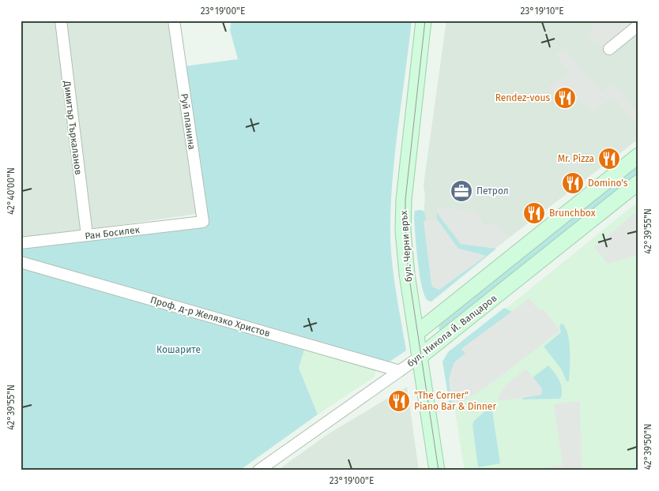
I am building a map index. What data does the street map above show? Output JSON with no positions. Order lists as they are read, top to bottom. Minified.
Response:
{"streets":{"main road":["бул. Черни връх","бул. Никола Й. Вапцаров"],"street":["Руй планина","Димитър Търкаланов","Ран Босилек","Проф. д-р Желязко Христов"]},"crossings":[["Руй планина","Ран Босилек"],["Димитър Търкаланов","Ран Босилек"],["бул. Черни връх","бул. Никола Й. Вапцаров"],["Проф. д-р Желязко Христов","бул. Никола Й. Вапцаров"]],"parks":["Кошарите"],"places":{"restaurant":["Rendez-vous","Mr. Pizza","Domino's","Brunchbox","\"The Corner\" Piano Bar & Dinner"],"office":["Петрол"]},"coordinates":["23°19'00\"E","23°19'10\"E","42°40'00\"N","42°39'55\"N","42°39'50\"N"]}
